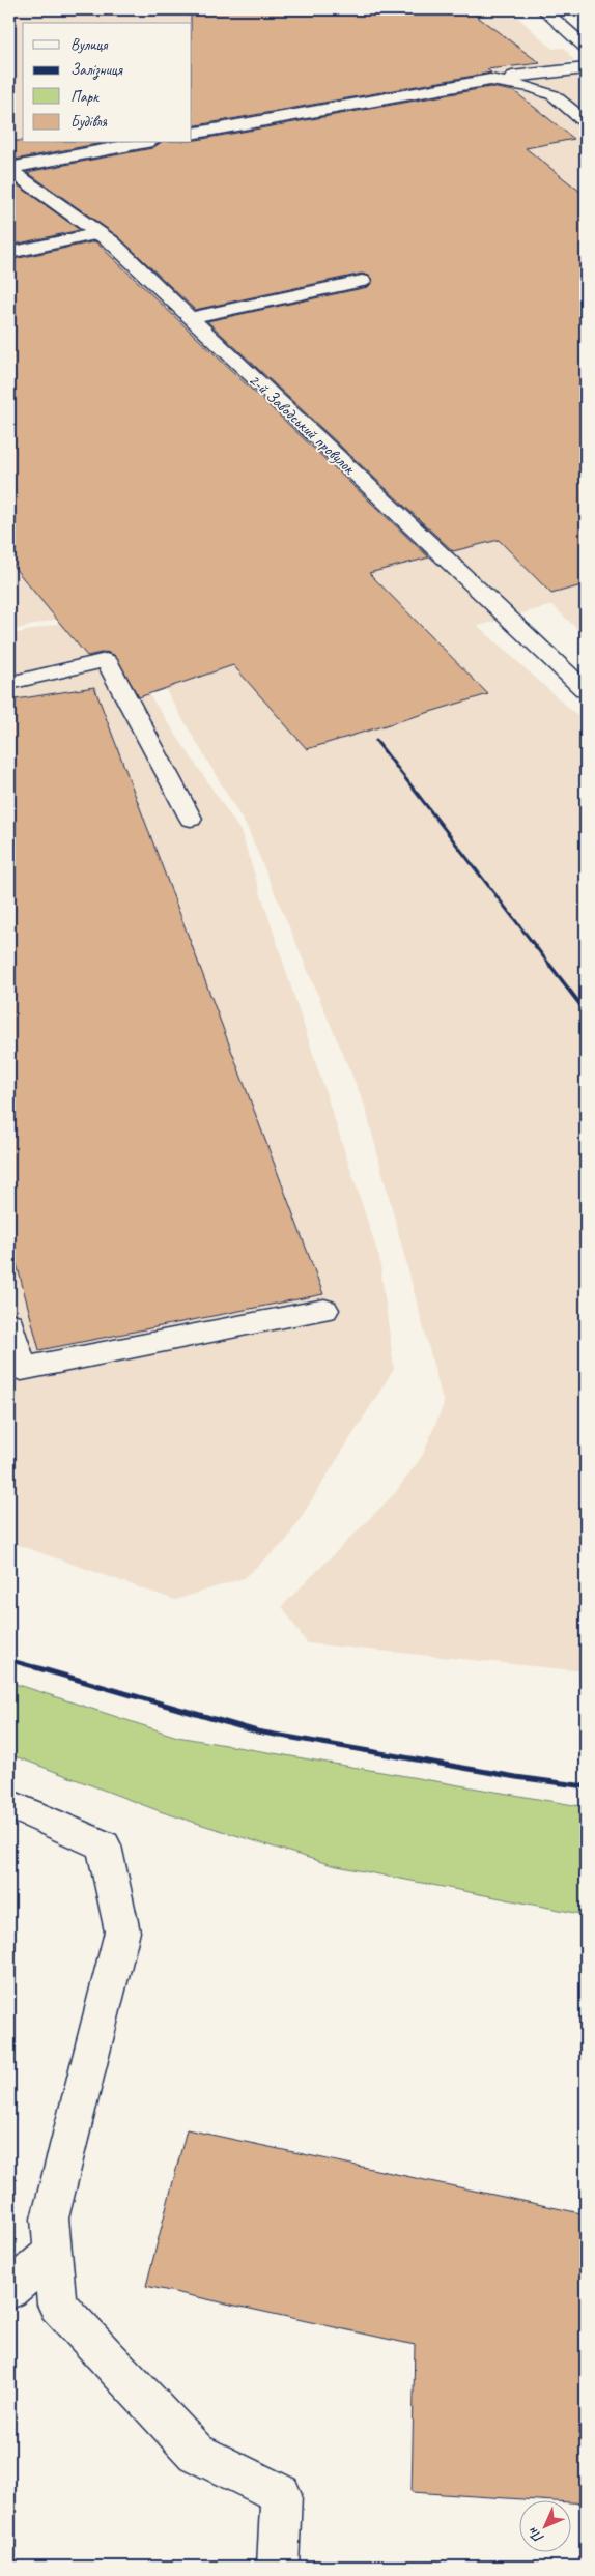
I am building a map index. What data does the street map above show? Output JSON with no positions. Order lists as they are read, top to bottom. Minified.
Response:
{"streets":{"lane":["2-й Заводський провулок"]},"legend":["Вулиця","Залізниця","Парк","Будівля"],"north":"bottom left"}
